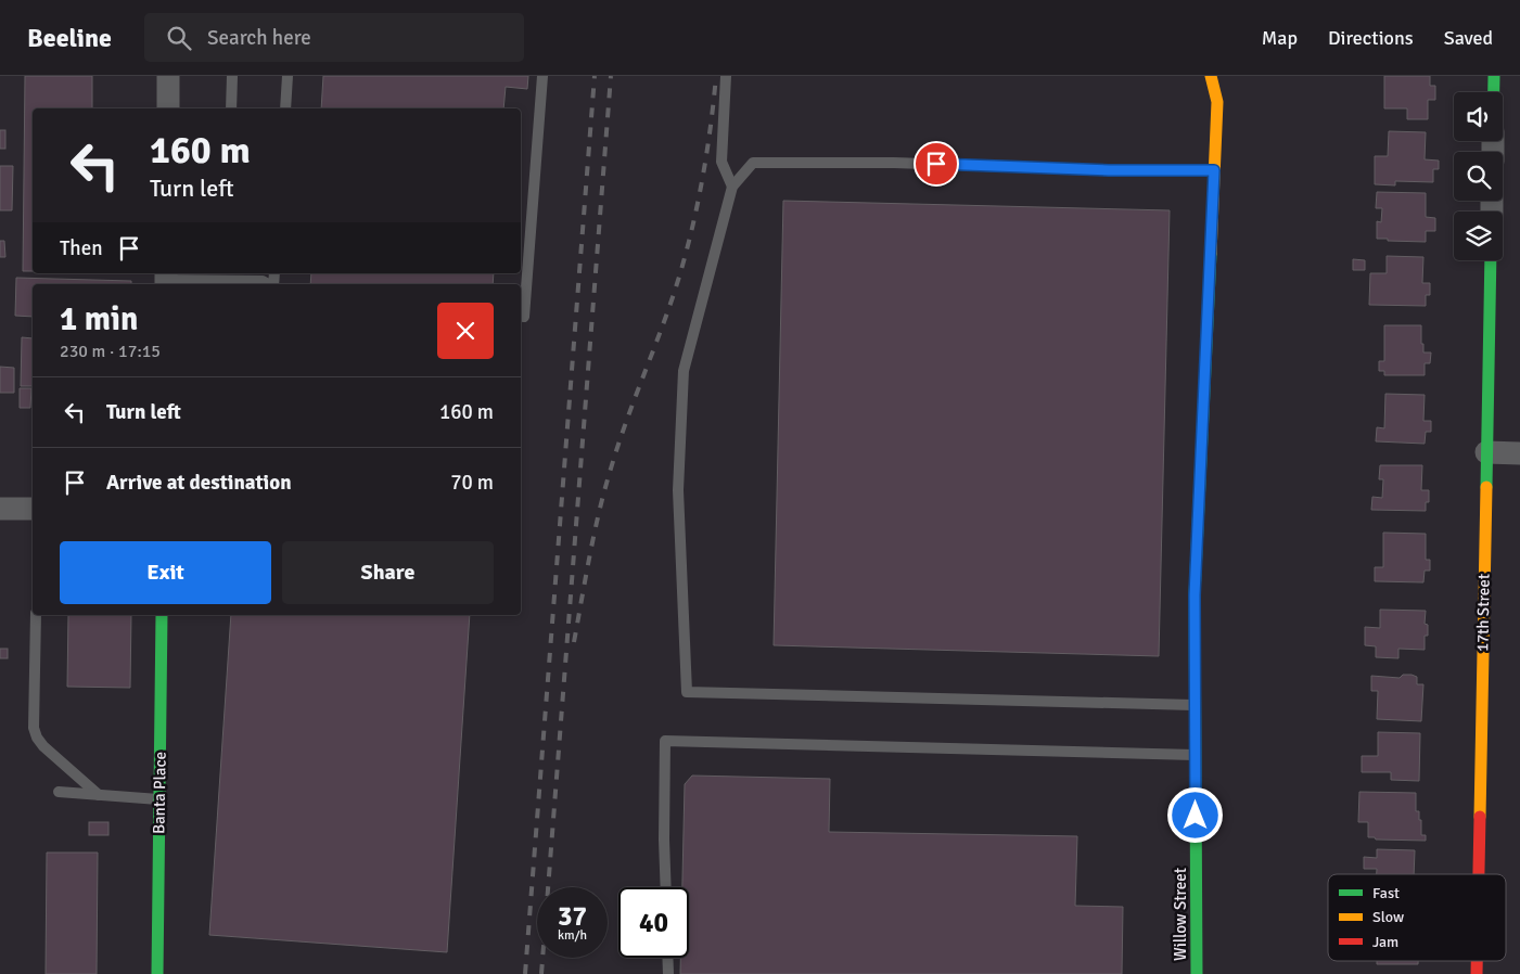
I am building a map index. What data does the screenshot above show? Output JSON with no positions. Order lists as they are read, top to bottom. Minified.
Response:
{"streets":{"street":["17th Street","Banta Place","Willow Street"]},"legend":["Fast","Slow","Jam"],"page":{"header":"Beeline","search":"Search here","nav":["Map","Directions","Saved"],"turn":["160 m","Turn left"],"then":"Then","heading":["1 min","230 m · 17:15"],"list":[{"name":"Turn left","value":"160 m"},{"name":"Arrive at destination","value":"70 m"}],"buttons":["Exit","Share"],"speed":"37 km/h","limit":"40"}}
